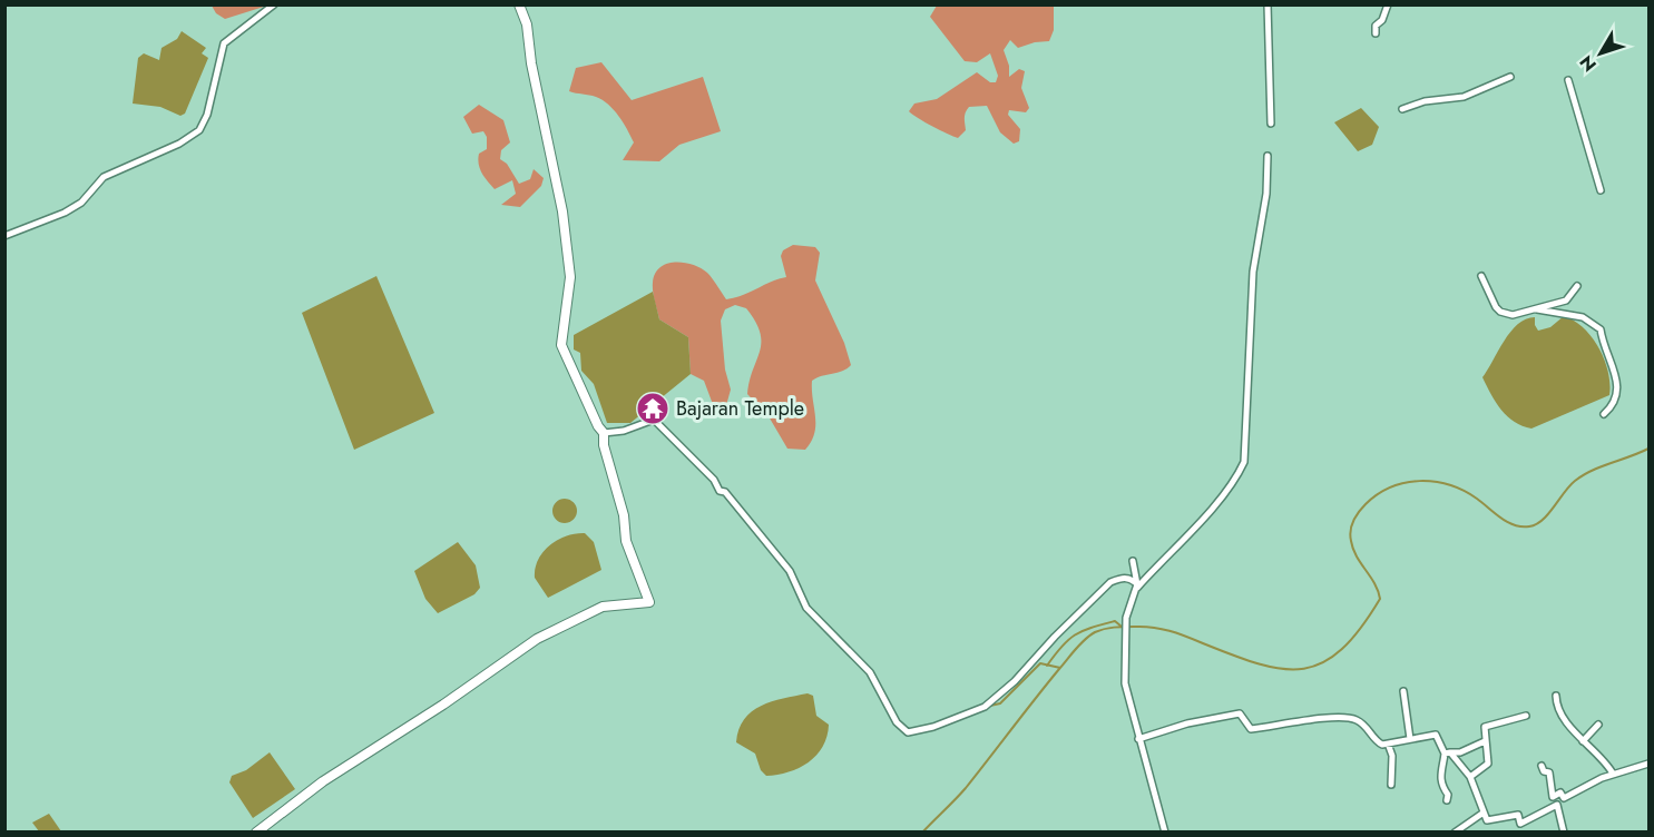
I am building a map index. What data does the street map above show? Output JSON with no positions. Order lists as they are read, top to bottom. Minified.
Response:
{"places":{"temple":["Bajaran Temple"]},"north":"bottom left"}
